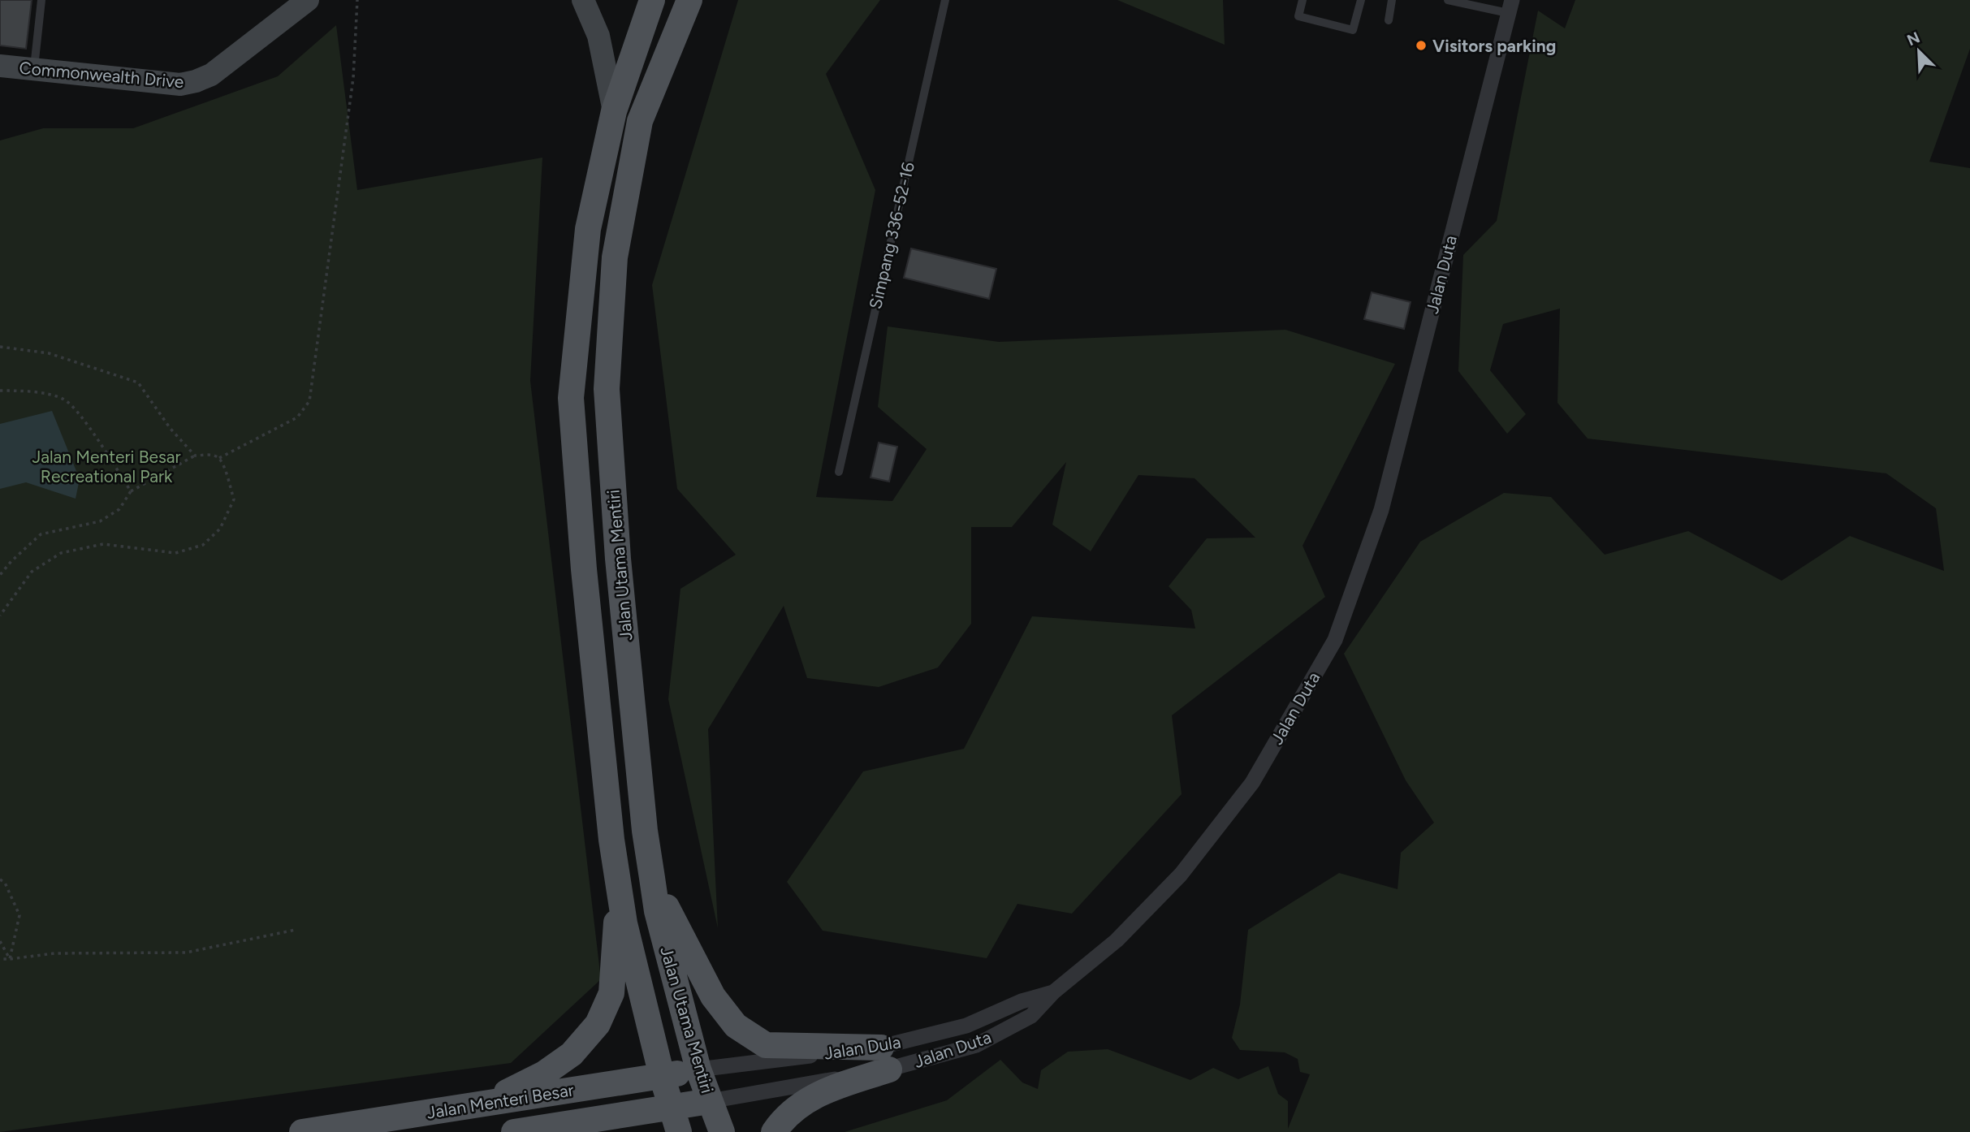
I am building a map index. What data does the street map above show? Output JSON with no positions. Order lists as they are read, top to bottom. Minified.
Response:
{"streets":{"main road":["Jalan Utama Mentiri","Jalan Menteri Besar"],"street":["Commonwealth Drive","Jalan Duta","Jalan Dula"],"lane":["Simpang 336-52-16"]},"crossings":[["Jalan Duta","Jalan Utama Mentiri"],["Jalan Duta","Jalan Dula"],["Jalan Duta","Jalan Menteri Besar"],["Jalan Utama Mentiri","Jalan Dula"],["Jalan Utama Mentiri","Jalan Menteri Besar"],["Jalan Dula","Jalan Menteri Besar"]],"parks":["Jalan Menteri Besar Recreational Park"],"places":["Visitors parking"],"north":"top left"}
